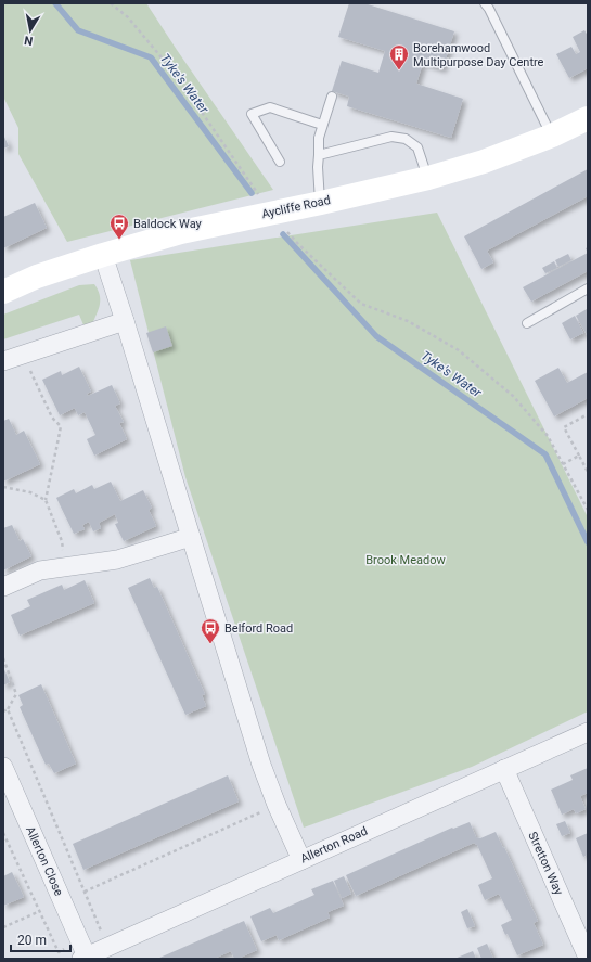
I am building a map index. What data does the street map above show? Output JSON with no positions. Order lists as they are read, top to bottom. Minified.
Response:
{"streets":{"street":["Aycliffe Road","Allerton Road","Allerton Close","Stretton Way"]},"crossings":[["Allerton Road","Allerton Close"],["Allerton Road","Stretton Way"]],"water":["Tyke's Water"],"parks":["Brook Meadow"],"places":{"building":["Borehamwood Multipurpose Day Centre"],"bus stop":["Baldock Way","Belford Road"]},"scale_bar":"20 m","north":"bottom"}
